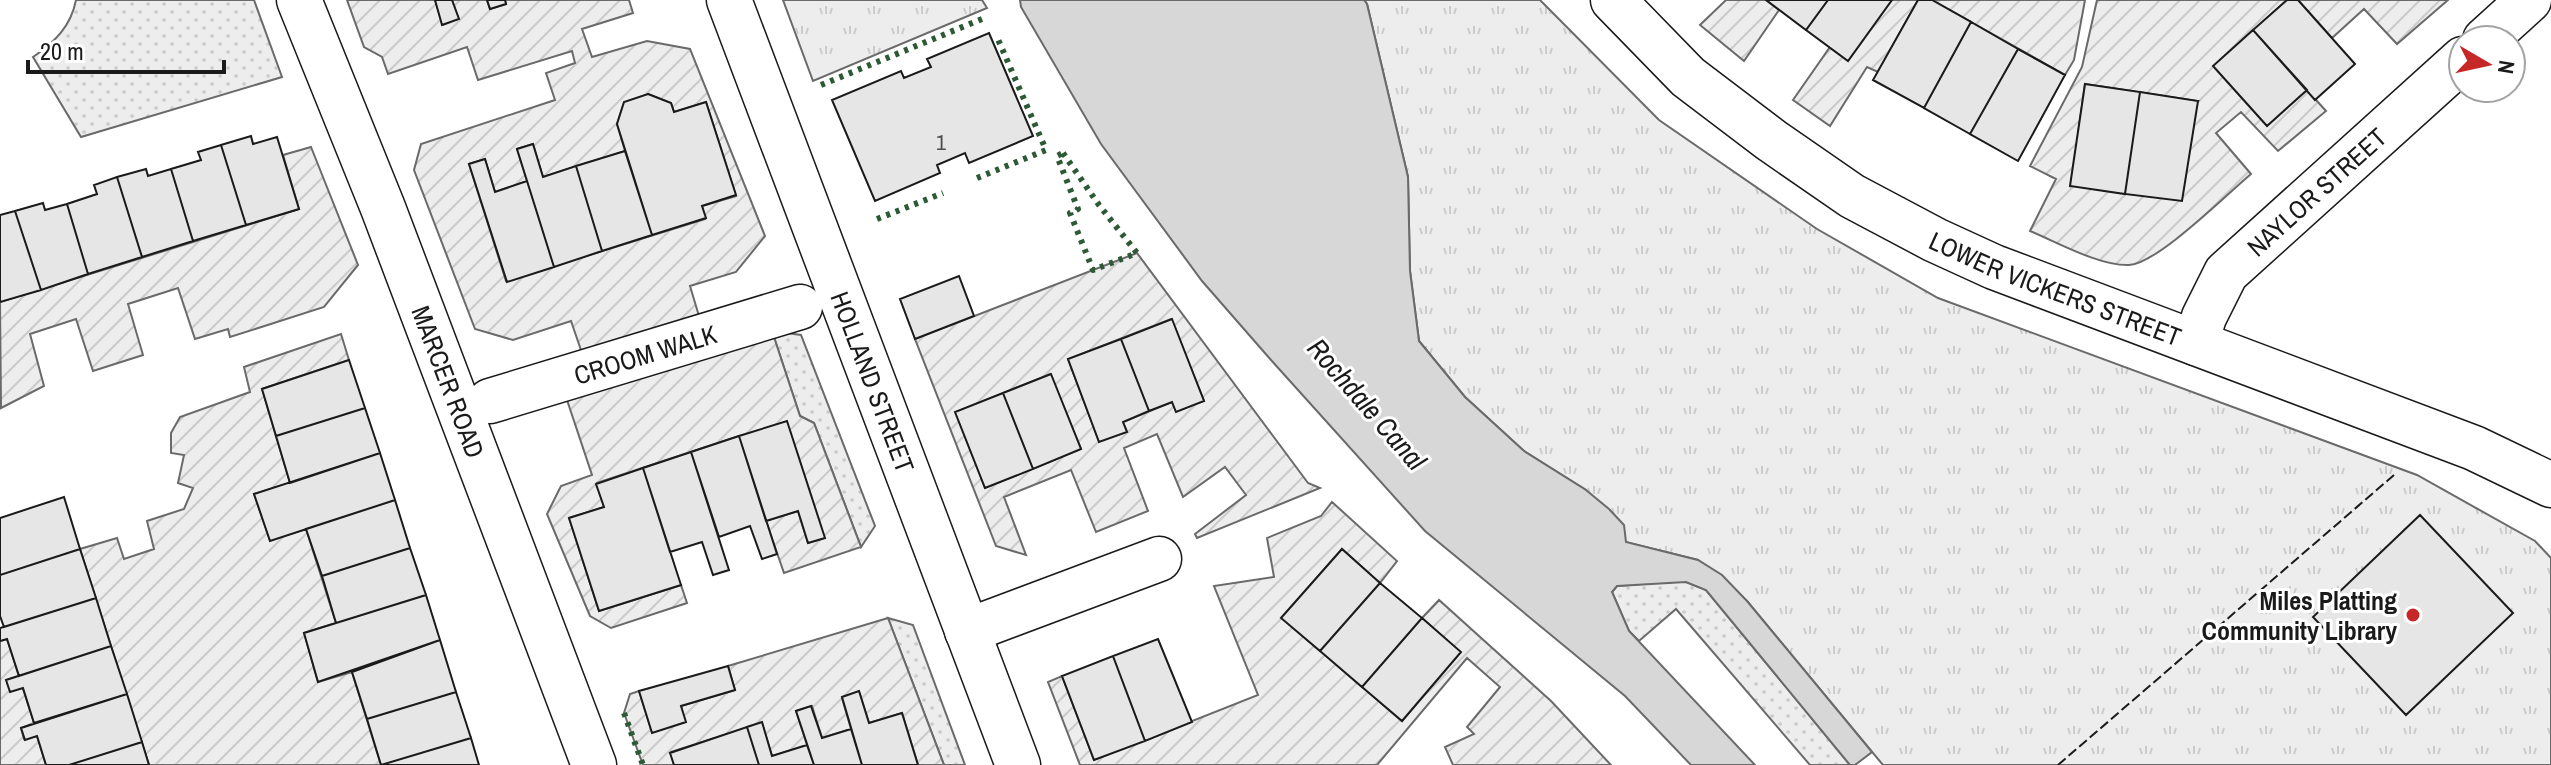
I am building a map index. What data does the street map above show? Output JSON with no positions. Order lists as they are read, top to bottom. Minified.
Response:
{"streets":{"street":["NAYLOR STREET","LOWER VICKERS STREET","CROOM WALK","MARCER ROAD","HOLLAND STREET"]},"crossings":[["NAYLOR STREET","LOWER VICKERS STREET"]],"water":["Rochdale Canal"],"places":["Miles Platting Community Library"],"house_numbers":["1"],"scale_bar":"20 m","north":"right"}
